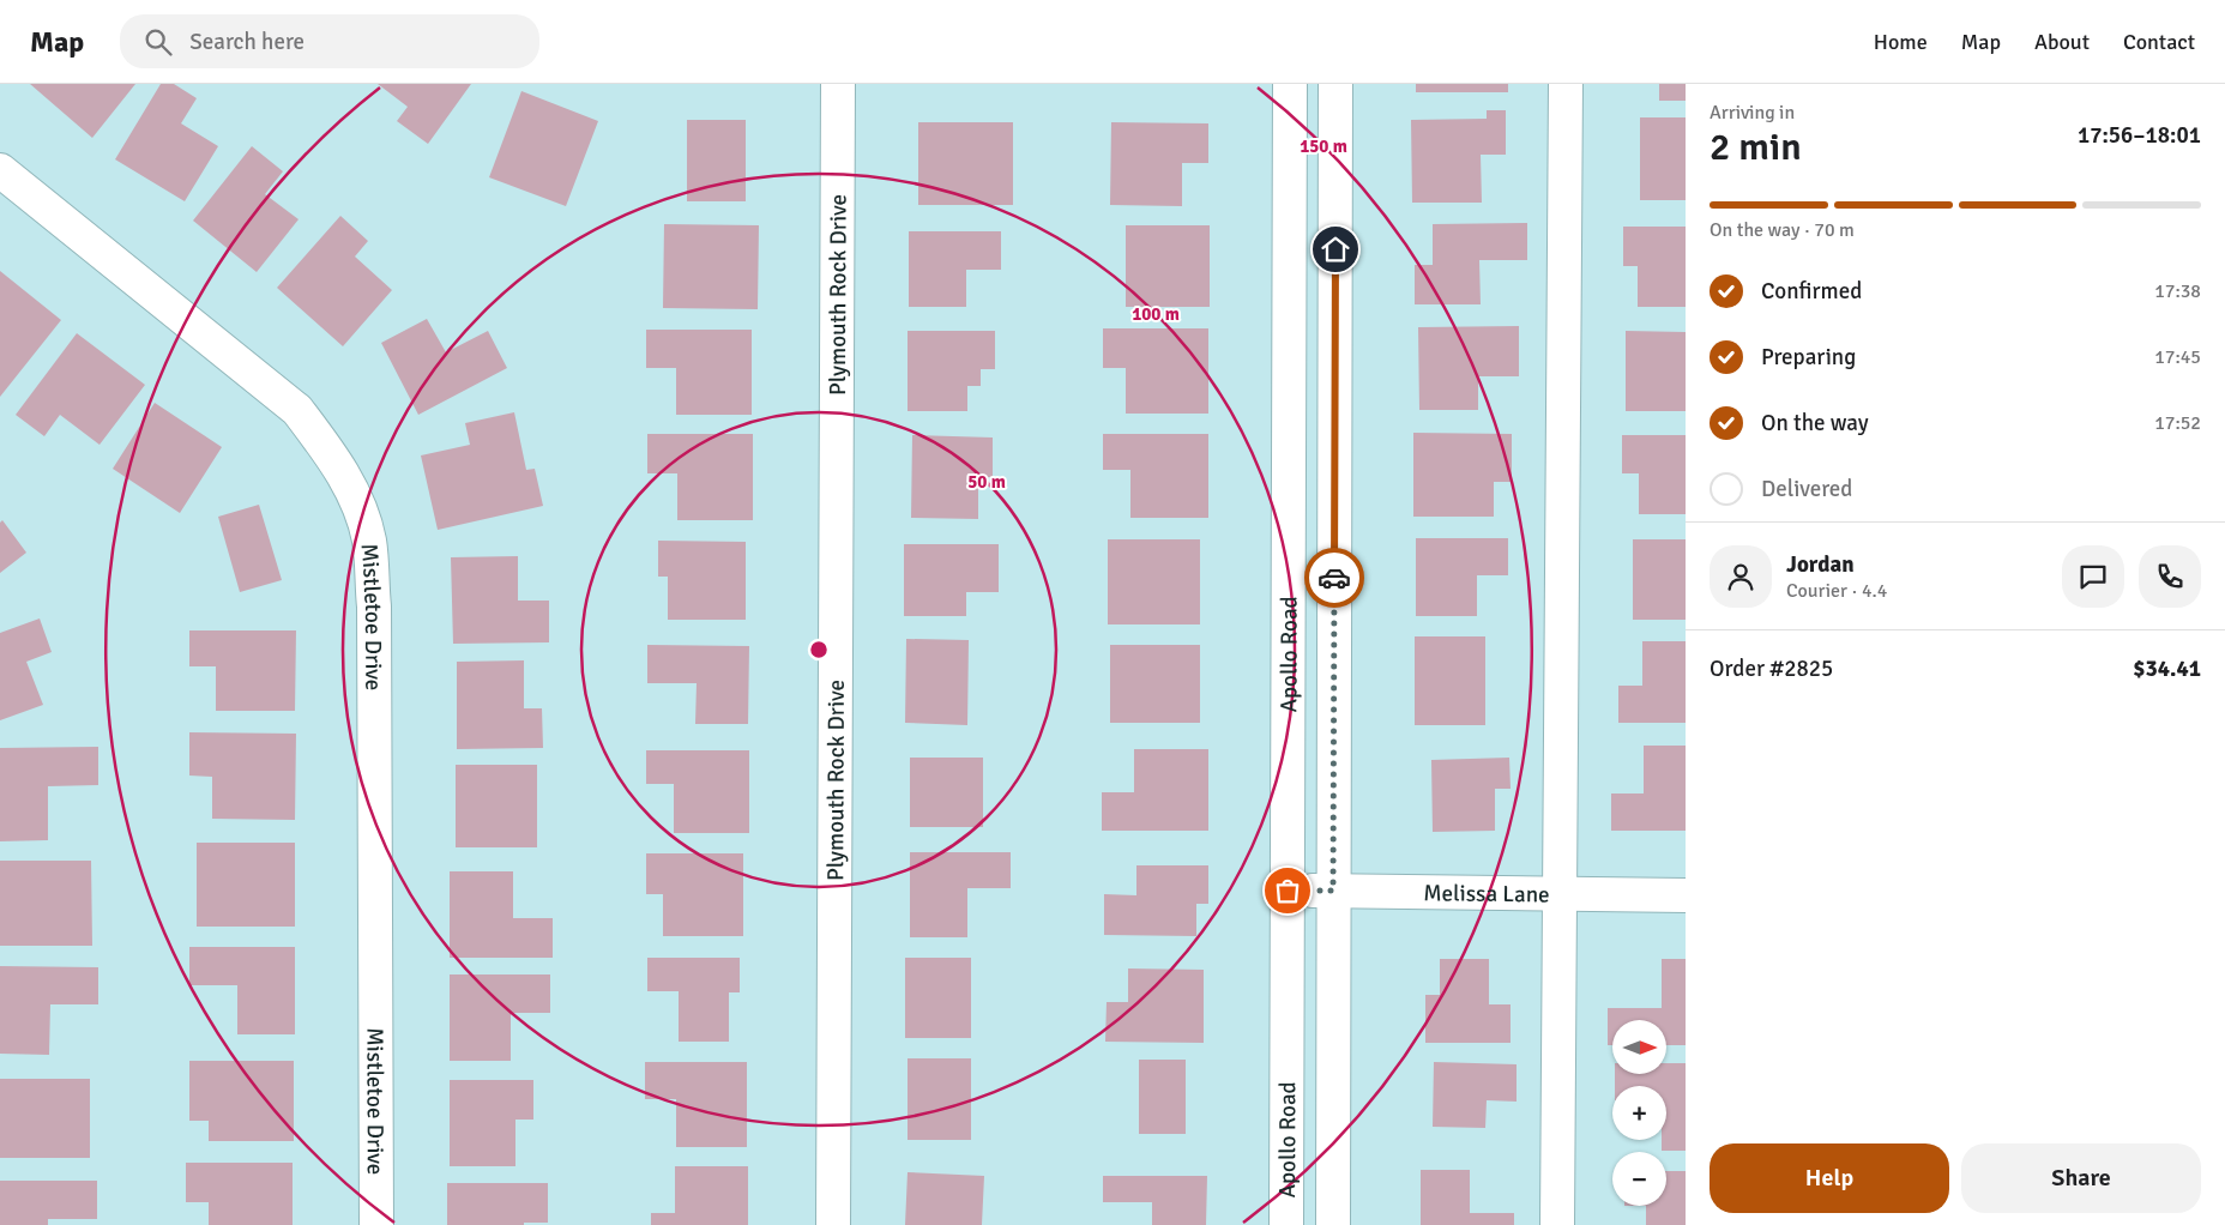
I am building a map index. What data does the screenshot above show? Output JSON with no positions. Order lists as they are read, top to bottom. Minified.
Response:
{"streets":{"street":["Plymouth Rock Drive","Mistletoe Drive","Apollo Road","Melissa Lane"]},"crossings":[["Apollo Road","Melissa Lane"]],"north":"right","page":{"header":"Map","search":"Search here","nav":["Home","Map","About","Contact"],"heading":["2 min","Arriving in","17:56–18:01"],"panel":["Jordan","Courier · 4.4","Order #2825","$34.41"],"bar":"On the way · 70 m","list":[["Confirmed","17:38"],["Preparing","17:45"],["On the way","17:52"],"Delivered"],"map_buttons":["+","−"],"buttons":["Help","Share"]},"rings":["150 m","100 m","50 m"]}
